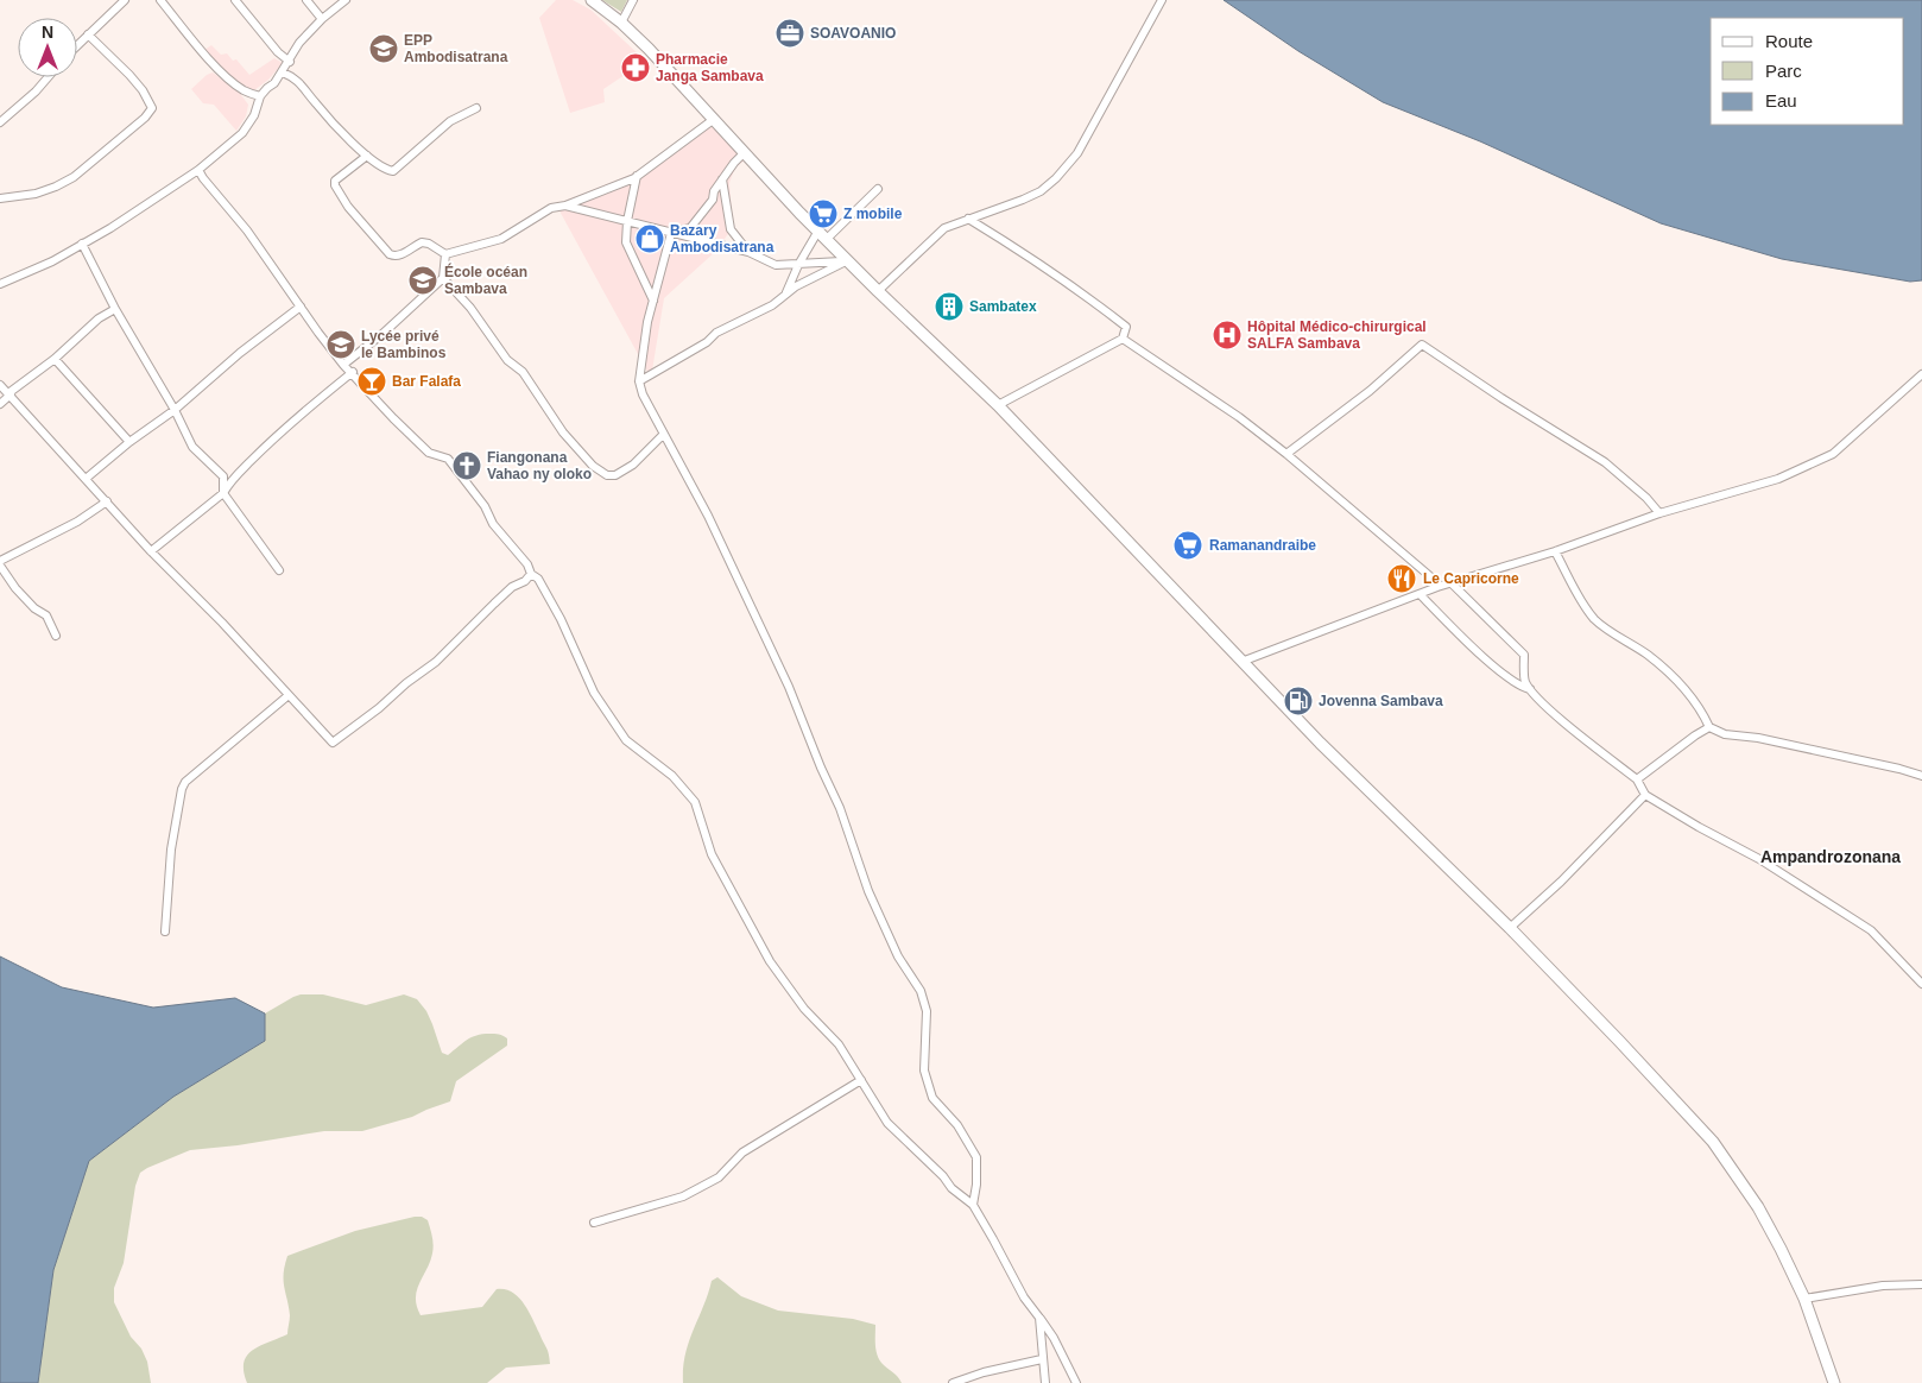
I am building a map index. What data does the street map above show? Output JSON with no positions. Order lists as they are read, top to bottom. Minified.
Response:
{"districts":["Ampandrozonana"],"places":{"office":["SOAVOANIO"],"school or university":["EPP Ambodisatrana","École océan Sambava","Lycée privé le Bambinos"],"pharmacy":["Pharmacie Janga Sambava"],"supermarket":["Z mobile","Ramanandraibe"],"shop":["Bazary Ambodisatrana"],"building":["Sambatex"],"hospital":["Hôpital Médico-chirurgical SALFA Sambava"],"bar":["Bar Falafa"],"church":["Fiangonana Vahao ny oloko"],"restaurant":["Le Capricorne"],"fuel station":["Jovenna Sambava"]},"legend":["Route","Parc","Eau"],"north":"top"}
